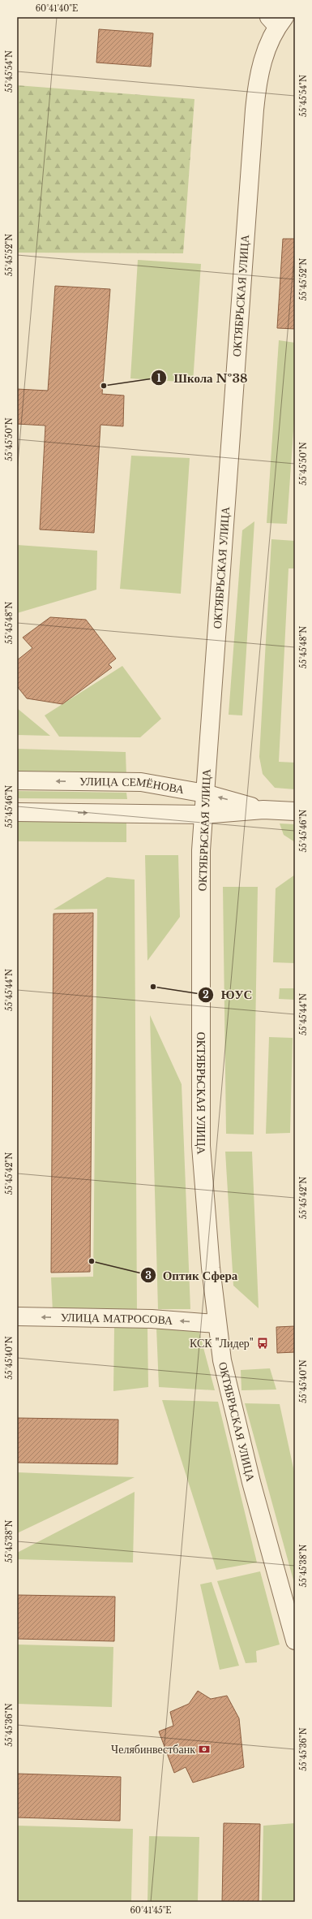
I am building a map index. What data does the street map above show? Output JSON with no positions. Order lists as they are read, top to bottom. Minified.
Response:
{"streets":{"street":["ОКТЯБРЬСКАЯ УЛИЦА","УЛИЦА СЕМЁНОВА","УЛИЦА МАТРОСОВА"]},"crossings":[["ОКТЯБРЬСКАЯ УЛИЦА","УЛИЦА СЕМЁНОВА"],["ОКТЯБРЬСКАЯ УЛИЦА","УЛИЦА МАТРОСОВА"]],"one_way":["УЛИЦА МАТРОСОВА"],"places":{"other":["Школа №38","ЮУС","Оптик Сфера"],"bus stop":["КСК \"Лидер\""],"bank":["Челябинвестбанк"]},"coordinates":["60°41'40\"E","55°45'54\"N","55°45'52\"N","55°45'50\"N","55°45'48\"N","55°45'46\"N","55°45'44\"N","55°45'42\"N","55°45'40\"N","55°45'38\"N","55°45'36\"N","60°41'45\"E"]}
